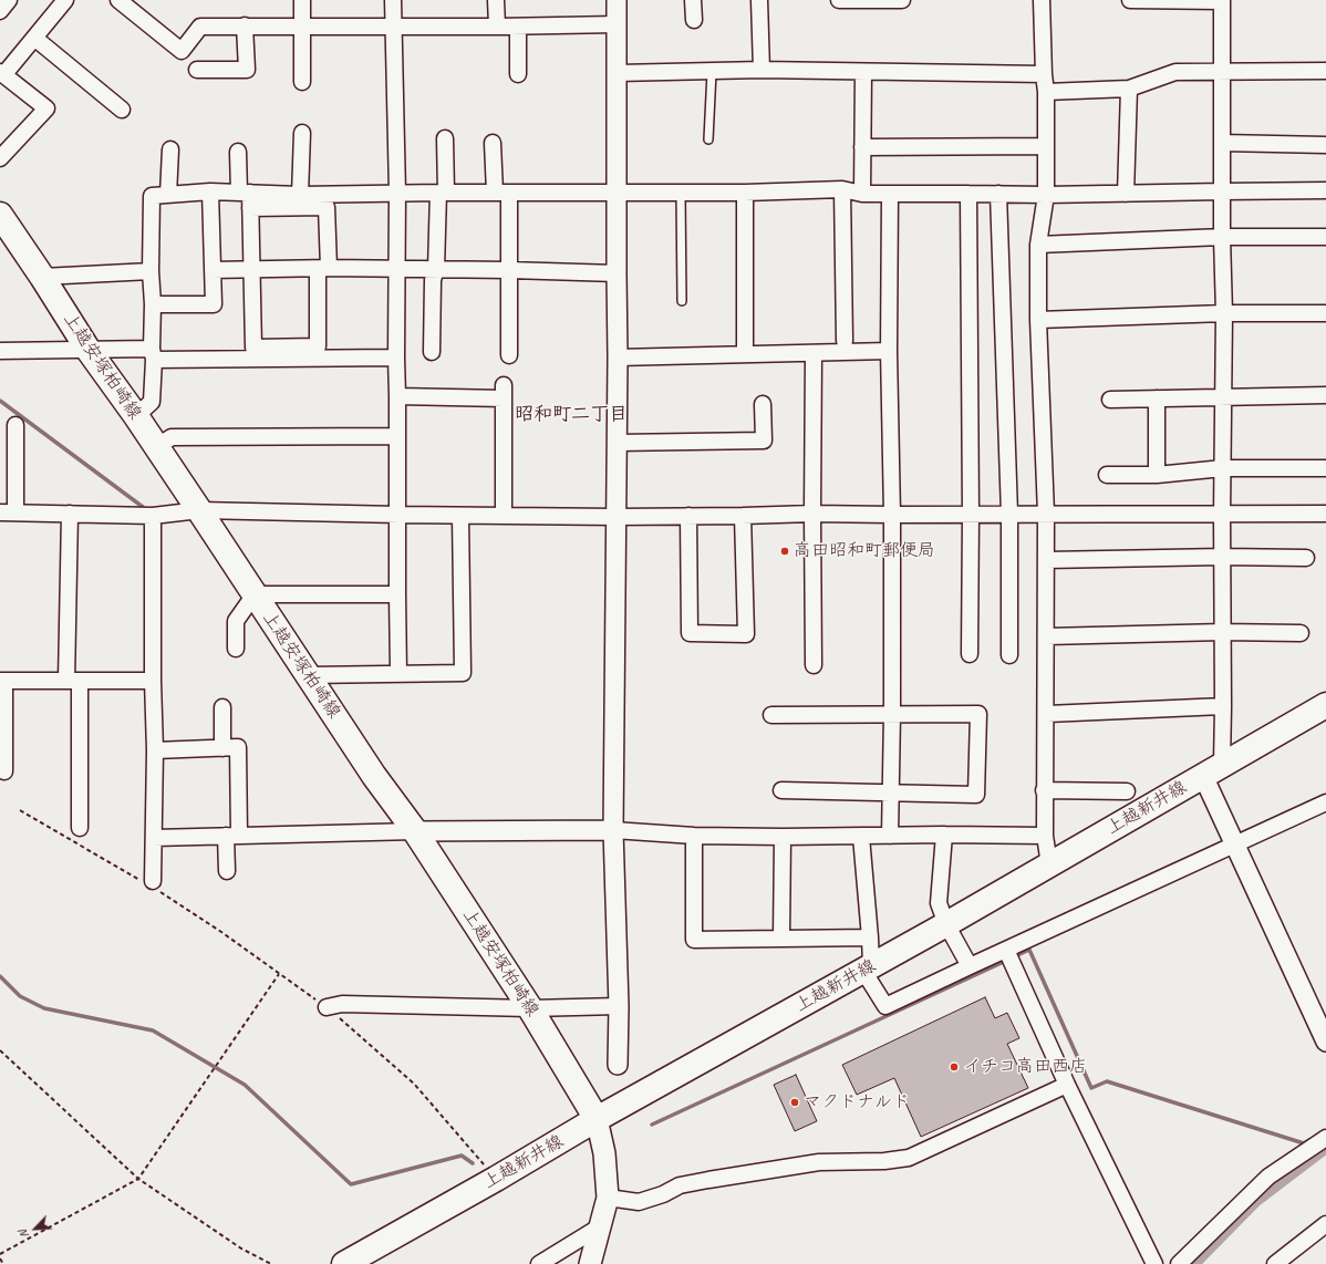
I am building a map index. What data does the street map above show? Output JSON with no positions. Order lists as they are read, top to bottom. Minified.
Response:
{"streets":{"main road":["上越安塚柏崎線","上越新井線"]},"crossings":[["上越安塚柏崎線","上越新井線"]],"districts":["昭和町二丁目"],"places":["高田昭和町郵便局","イチコ高田西店","マクドナルド"],"north":"bottom left"}
